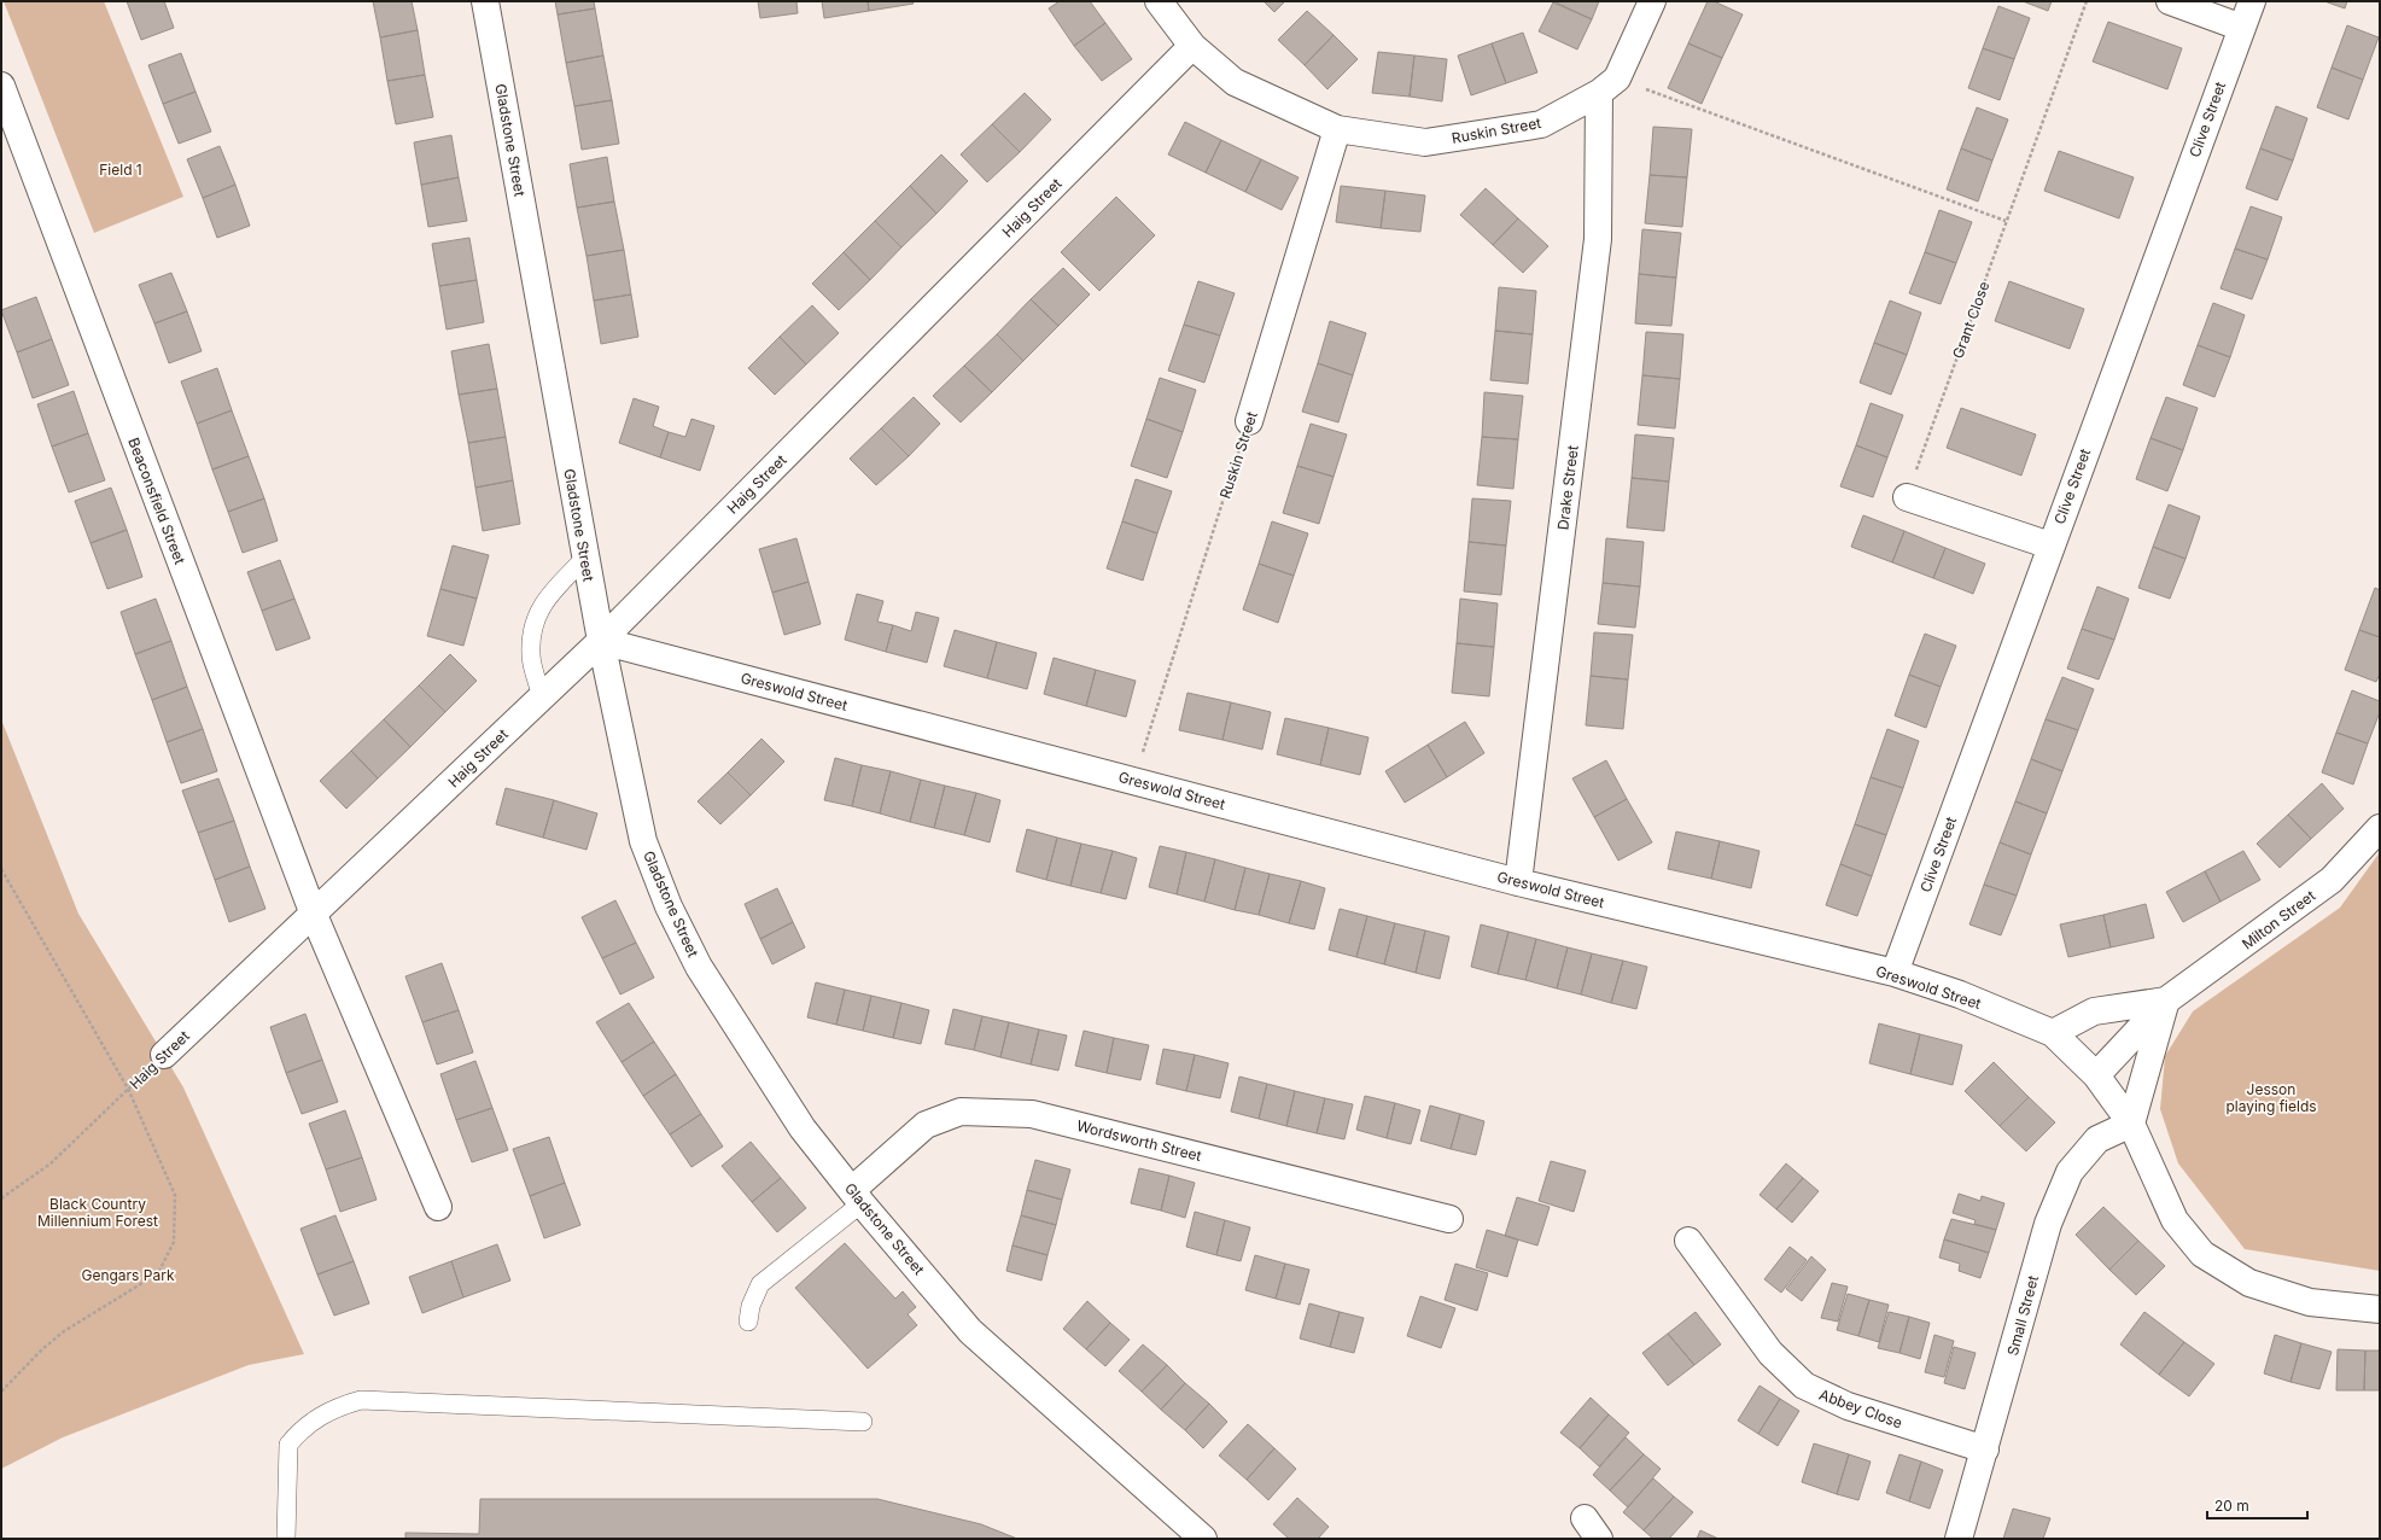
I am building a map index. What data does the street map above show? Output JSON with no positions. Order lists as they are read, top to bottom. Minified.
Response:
{"streets":{"street":["Clive Street","Ruskin Street","Gladstone Street","Haig Street","Drake Street","Beaconsfield Street","Greswold Street","Milton Street","Wordsworth Street","Small Street","Abbey Close"],"path":["Grant Close"]},"crossings":[["Clive Street","Greswold Street"],["Ruskin Street","Haig Street"],["Ruskin Street","Drake Street"],["Ruskin Street","Greswold Street"],["Gladstone Street","Haig Street"],["Gladstone Street","Greswold Street"],["Gladstone Street","Wordsworth Street"],["Haig Street","Beaconsfield Street"],["Haig Street","Greswold Street"],["Drake Street","Greswold Street"],["Greswold Street","Milton Street"],["Greswold Street","Small Street"],["Small Street","Abbey Close"]],"parks":["Field 1","Jesson playing fields","Black Country Millennium Forest","Gengars Park"],"scale_bar":"20 m"}
